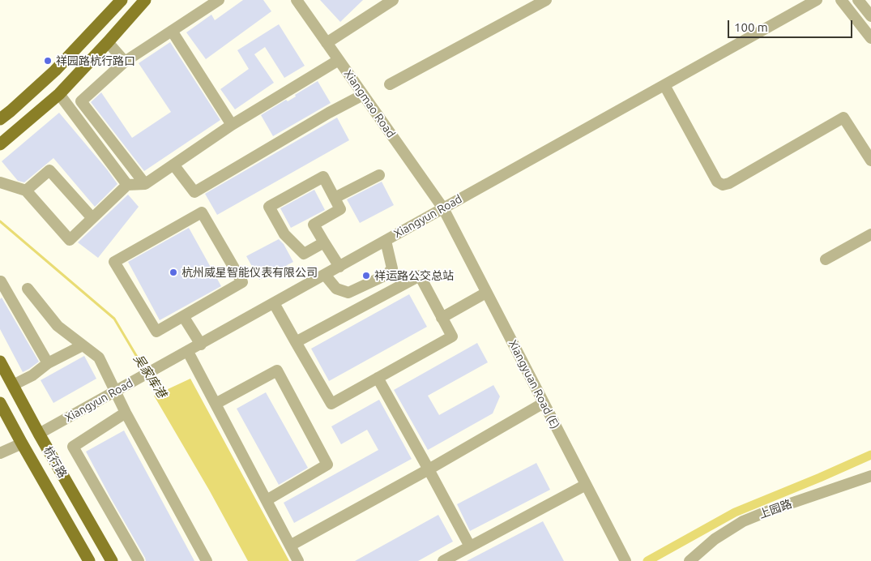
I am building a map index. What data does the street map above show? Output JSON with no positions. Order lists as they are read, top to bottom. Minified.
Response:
{"streets":{"main road":["杭行路"],"street":["Xiangmao Road","Xiangyun Road","Xiangyuan Road (E)","上园路"]},"crossings":[["Xiangmao Road","Xiangyun Road"],["Xiangmao Road","Xiangyuan Road (E)"],["Xiangyun Road","Xiangyuan Road (E)"],["Xiangyun Road","杭行路"]],"water":["吴家库港"],"places":["祥园路杭行路口","杭州威星智能仪表有限公司","祥运路公交总站"],"scale_bar":"100 m"}
